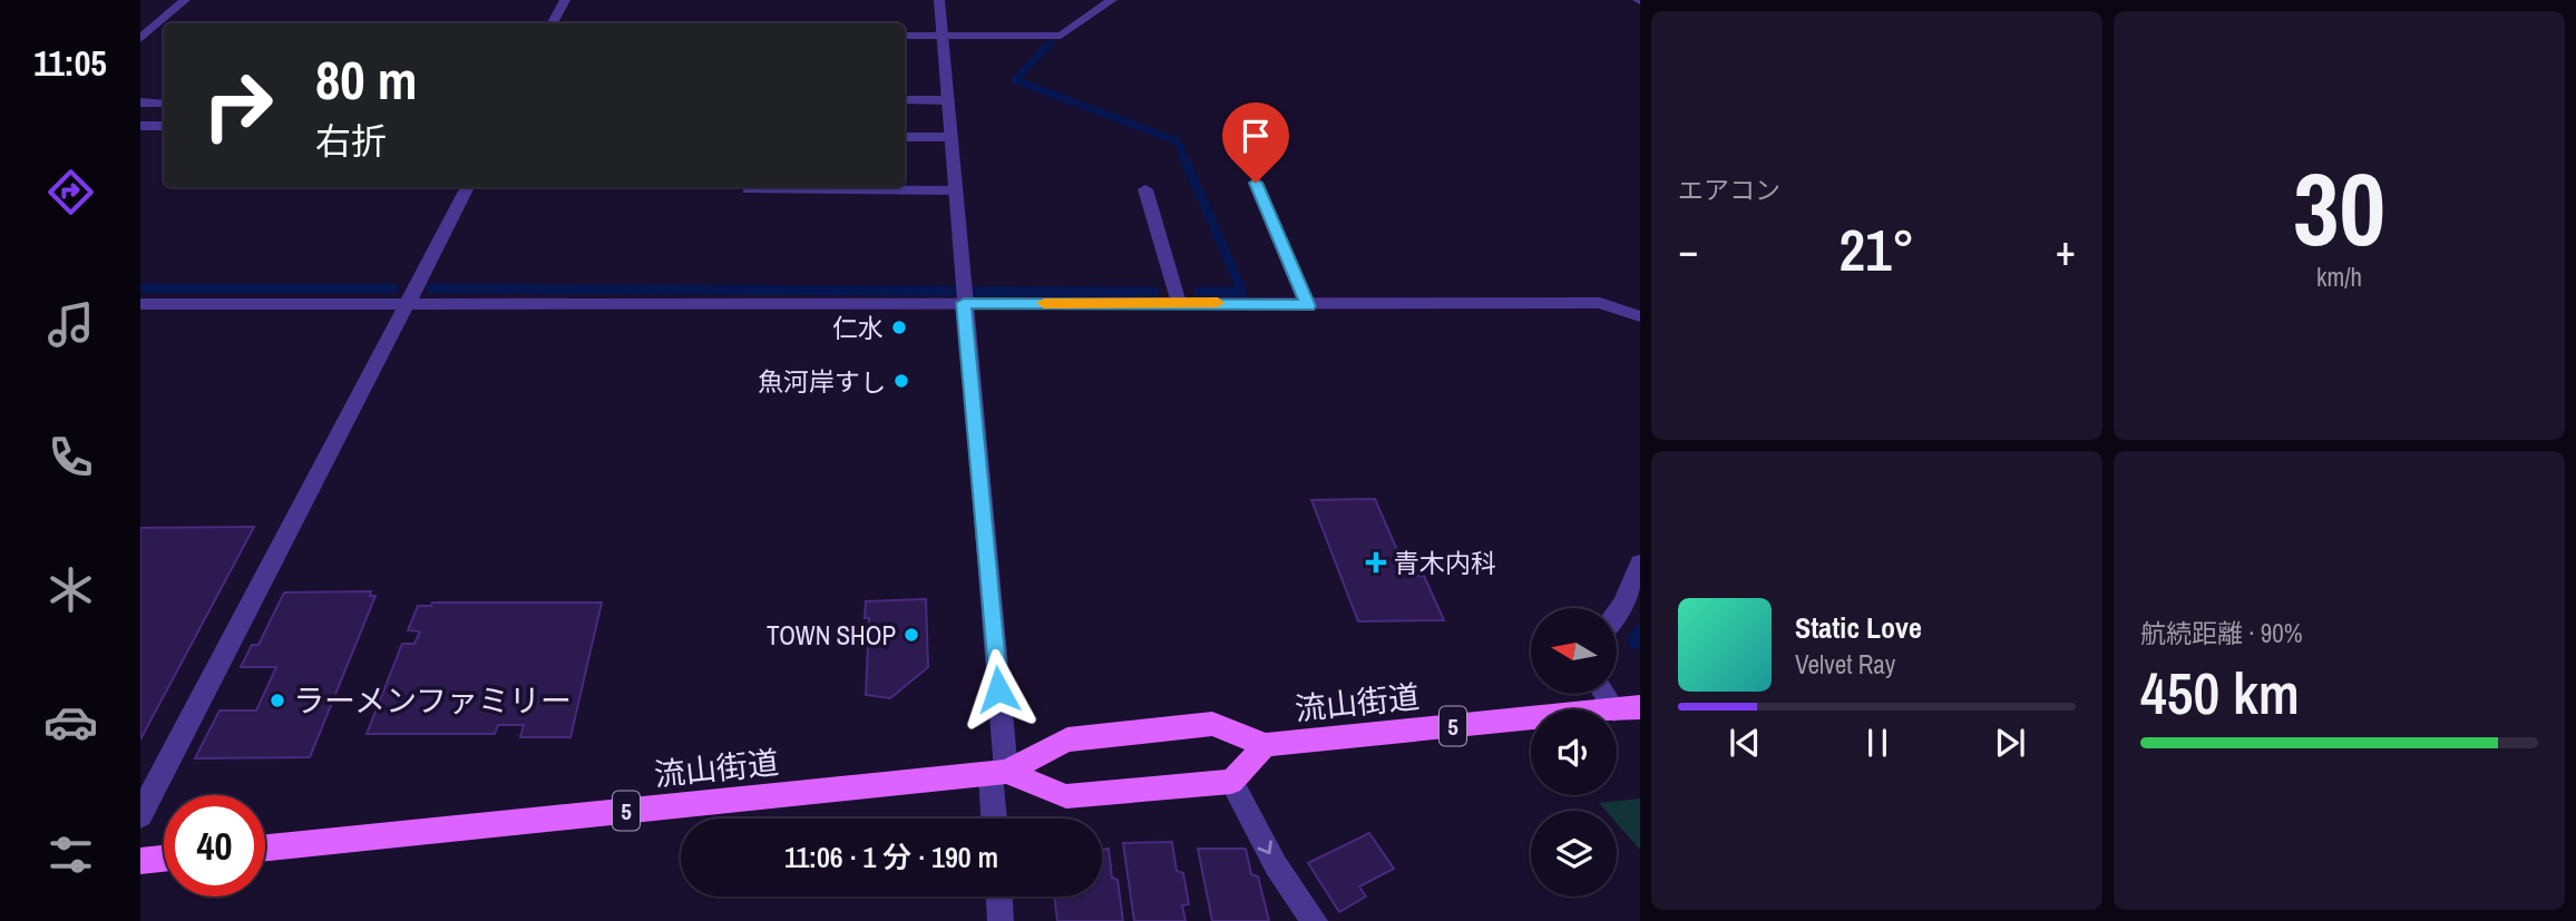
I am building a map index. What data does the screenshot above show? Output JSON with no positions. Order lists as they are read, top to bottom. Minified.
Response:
{"streets":{"main road":["流山街道","5"]},"places":{"other":["仁水","魚河岸すし","TOWN SHOP","ラーメンファミリー"],"health":["青木内科"]},"north":"left","page":{"tabs":"11:05","tile":["エアコン",["30","km/h"],["航続距離 · 90%","450 km"]],"turn":["80 m","右折"],"heat":["−","21°","+"],"song":["Static Love","Velvet Ray"],"limit":"40","trip":"11:06 · 1 分 · 190 m"}}
